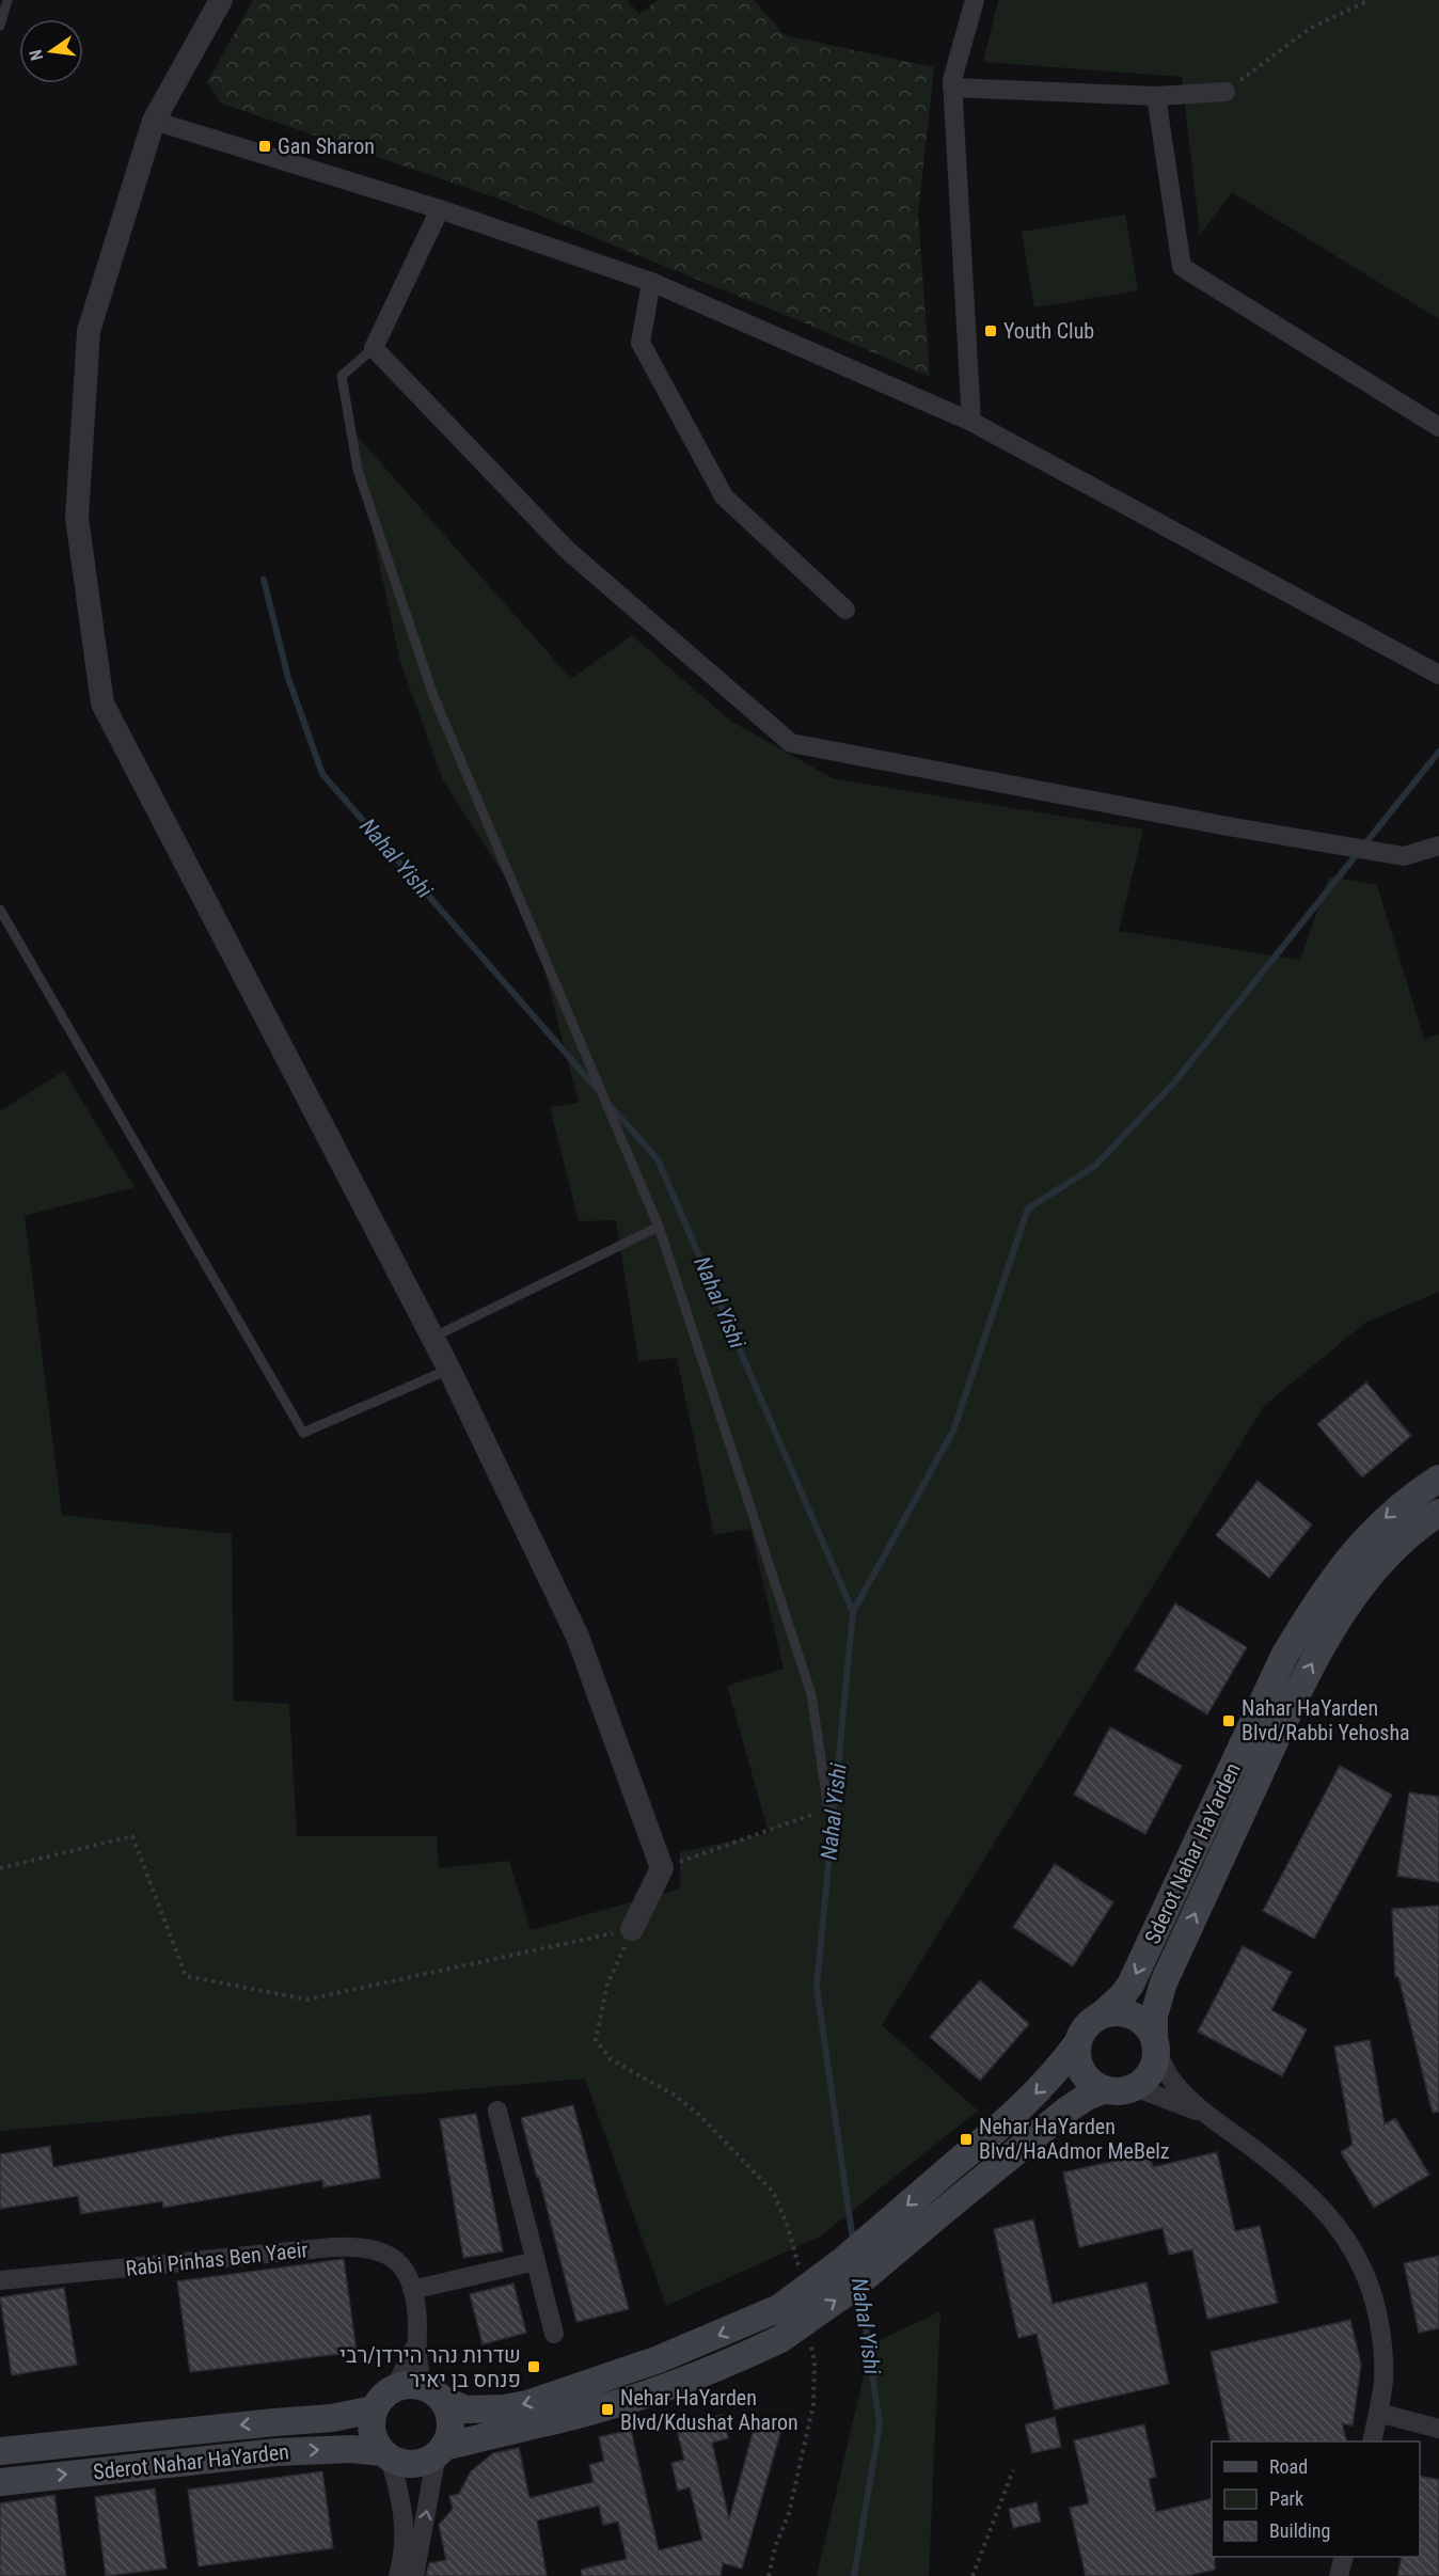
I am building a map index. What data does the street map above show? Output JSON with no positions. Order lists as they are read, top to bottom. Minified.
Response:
{"streets":{"main road":["Sderot Nahar HaYarden"],"street":["Rabi Pinhas Ben Yaeir"]},"crossings":[["Sderot Nahar HaYarden","Rabi Pinhas Ben Yaeir"]],"water":["Nahal Yishi"],"places":{"transit":["Gan Sharon","Youth Club","Nahar HaYarden Blvd/Rabbi Yehosha","Nehar HaYarden Blvd/HaAdmor MeBelz","שדרות נהר הירדן/רבי פנחס בן יאיר","Nehar HaYarden Blvd/Kdushat Aharon"]},"legend":["Road","Park","Building"],"north":"left"}
